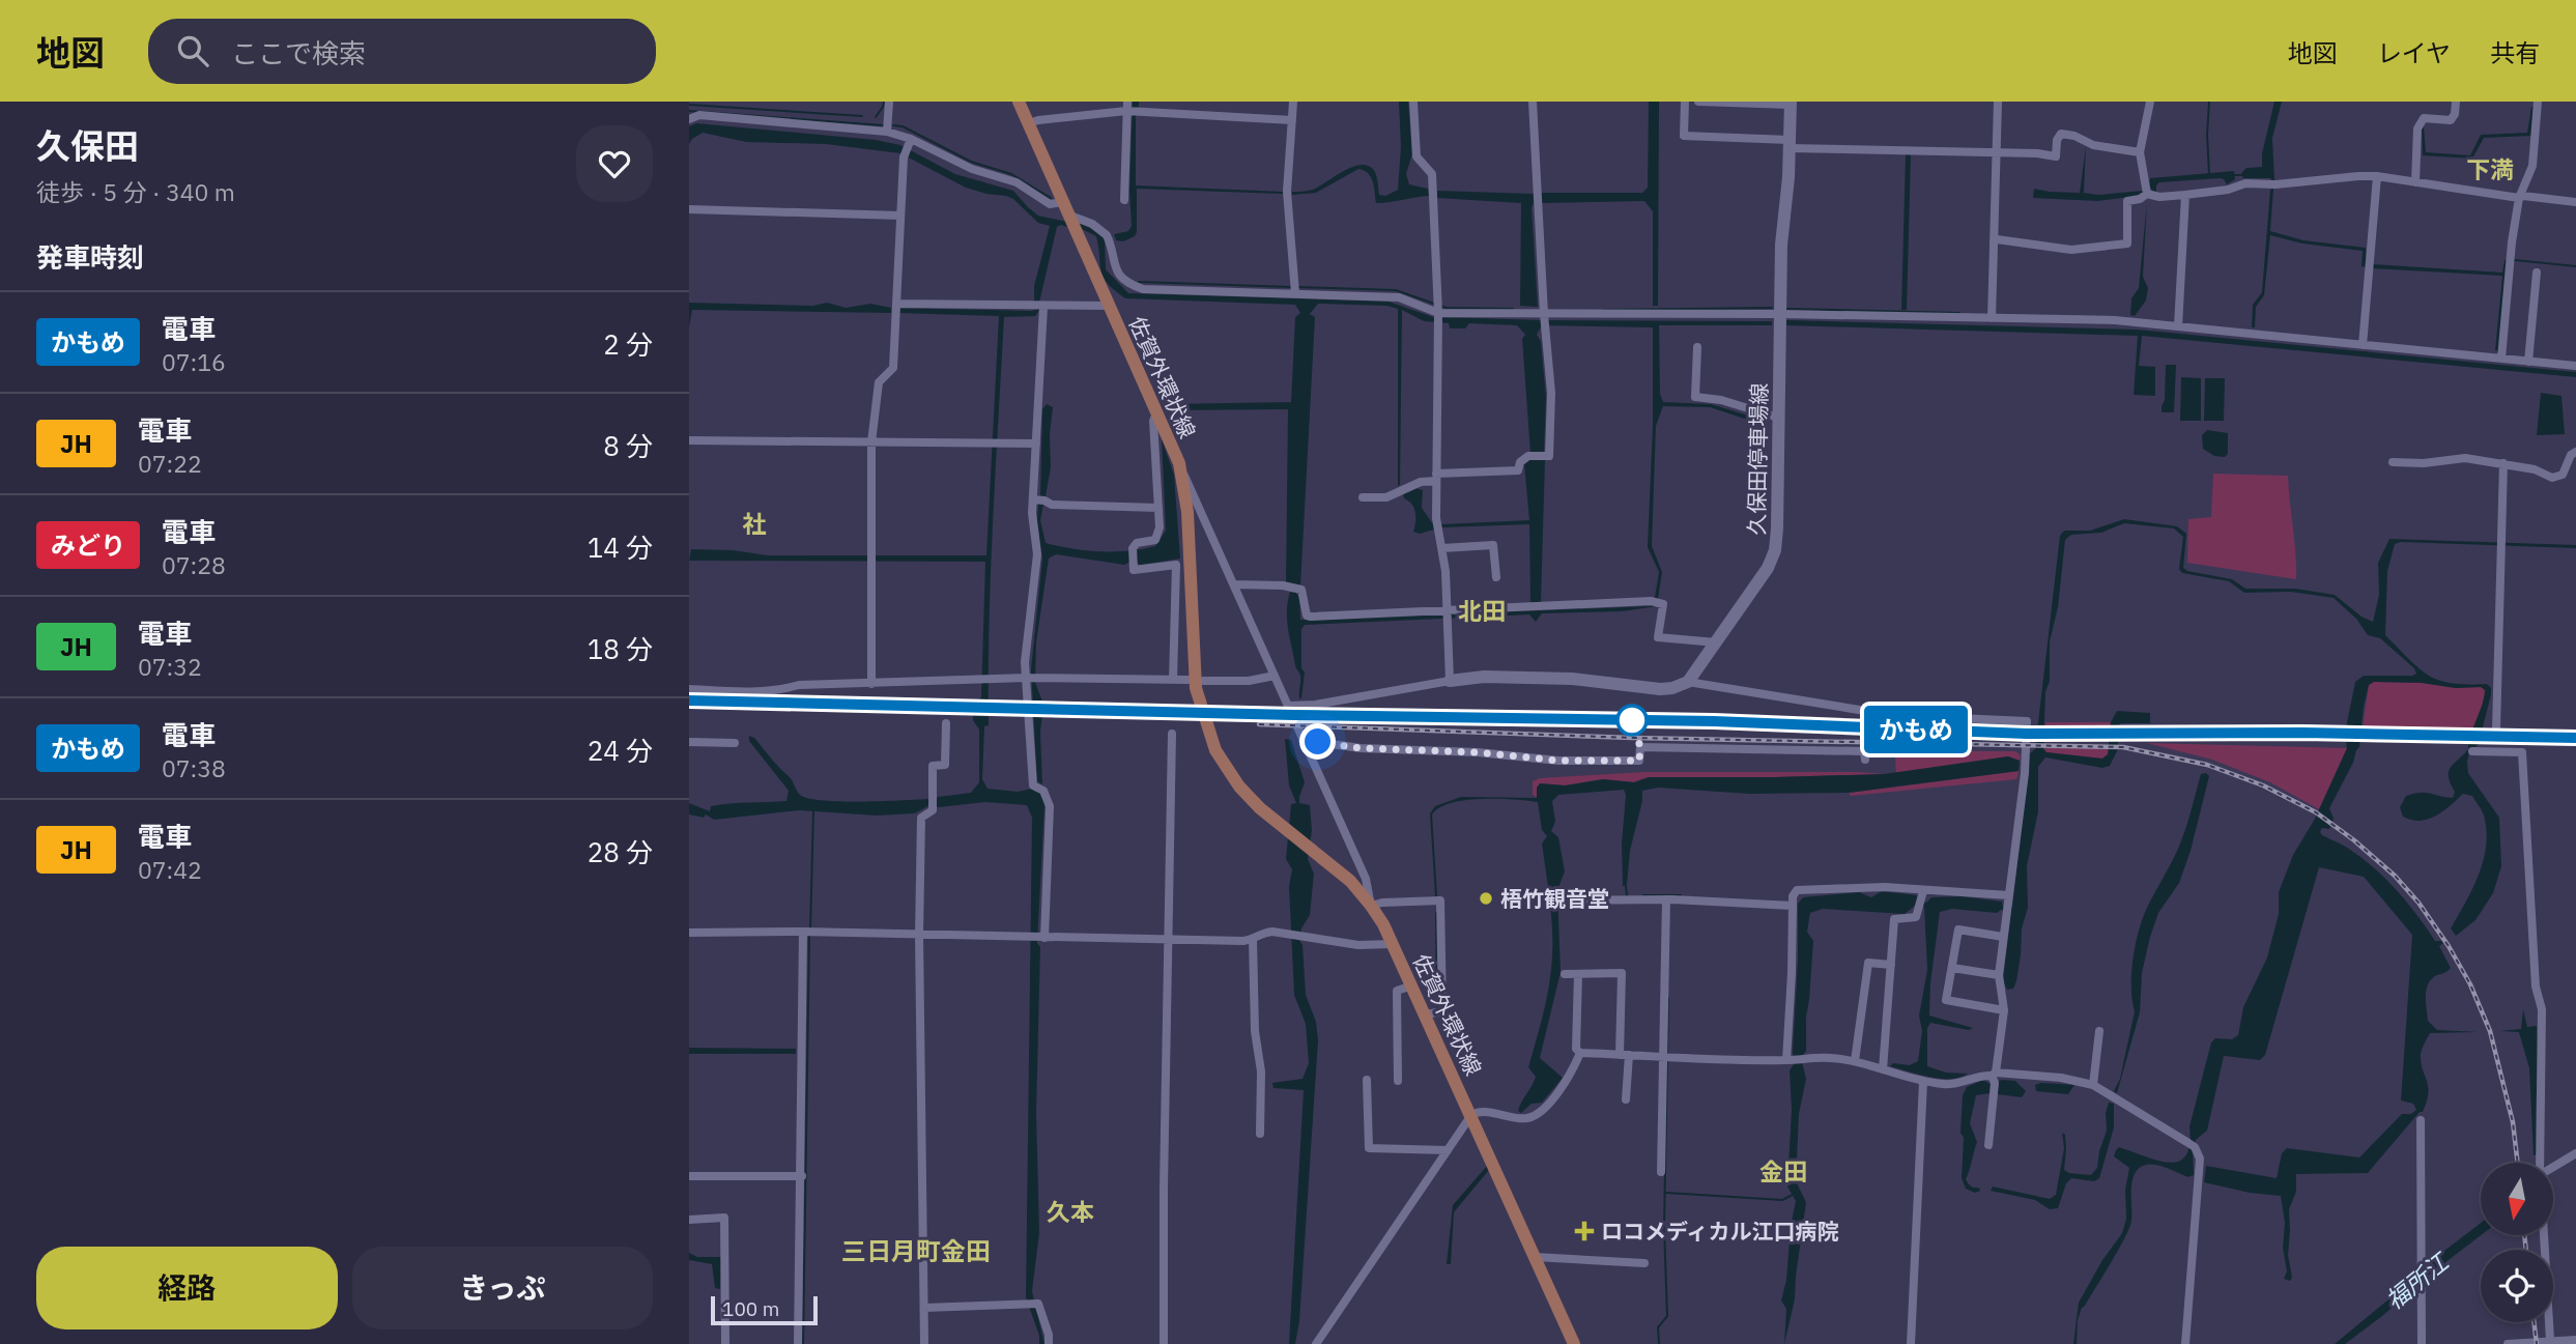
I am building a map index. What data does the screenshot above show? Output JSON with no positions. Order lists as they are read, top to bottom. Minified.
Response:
{"streets":{"main road":["佐賀外環状線","久保田停車場線"]},"districts":["下満","社","北田","金田","久本","三日月町金田"],"water":["福所江"],"places":{"other":["梧竹観音堂"],"health":["ロコメディカル江口病院"]},"scale_bar":"100 m","north":"bottom","page":{"header":"地図","search":"ここで検索","nav":["地図","レイヤ","共有"],"heading":[["久保田","徒歩 · 5 分 · 340 m"],"発車時刻"],"on_map":"かもめ","list":[{"mark":"かもめ","name":"電車","note":"07:16","value":"2 分"},{"mark":"JH","name":"電車","note":"07:22","value":"8 分"},{"mark":"みどり","name":"電車","note":"07:28","value":"14 分"},{"mark":"JH","name":"電車","note":"07:32","value":"18 分"},{"mark":"かもめ","name":"電車","note":"07:38","value":"24 分"},{"mark":"JH","name":"電車","note":"07:42","value":"28 分"}],"buttons":["経路","きっぷ"],"scale":"100 m"}}
